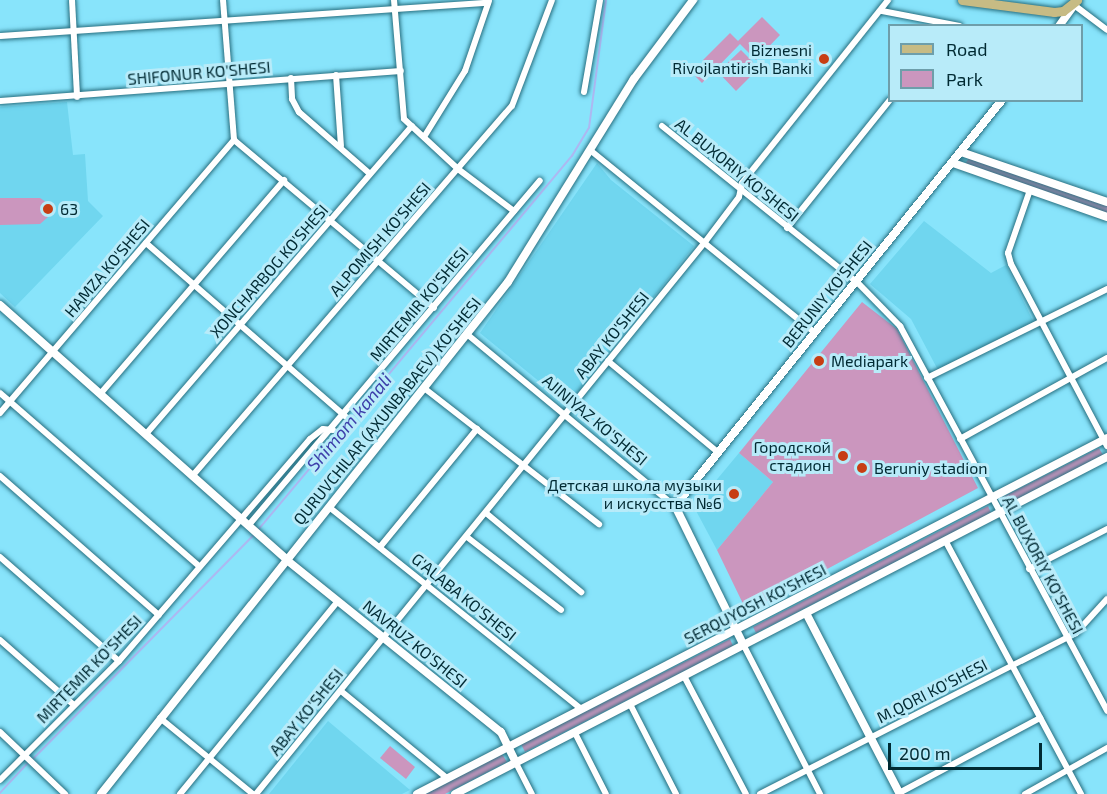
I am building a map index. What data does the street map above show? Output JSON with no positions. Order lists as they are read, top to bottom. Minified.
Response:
{"streets":{"street":["SHIFONUR KO'SHESI","AL BUXORIY KO'SHESI","ALPOMISH KO'SHESI","HAMZA KO'SHESI","XONCHARBOG KO'SHESI","BERUNIY KO'SHESI","MIRTEMIR KO'SHESI","ABAY KO'SHESI","QURUVCHILAR (AXUNBABAEV) KO'SHESI","AJINIYAZ KO'SHESI","G'ALABA KO'SHESI","SERQUYOSH KO'SHESI","NAVRUZ KO'SHESI","M.QORI KO'SHESI"]},"crossings":[["AL BUXORIY KO'SHESI","BERUNIY KO'SHESI"],["AL BUXORIY KO'SHESI","ABAY KO'SHESI"],["AL BUXORIY KO'SHESI","SERQUYOSH KO'SHESI"],["AL BUXORIY KO'SHESI","M.QORI KO'SHESI"],["ALPOMISH KO'SHESI","NAVRUZ KO'SHESI"],["HAMZA KO'SHESI","NAVRUZ KO'SHESI"],["XONCHARBOG KO'SHESI","NAVRUZ KO'SHESI"],["BERUNIY KO'SHESI","AJINIYAZ KO'SHESI"],["MIRTEMIR KO'SHESI","NAVRUZ KO'SHESI"],["ABAY KO'SHESI","AJINIYAZ KO'SHESI"],["ABAY KO'SHESI","G'ALABA KO'SHESI"],["ABAY KO'SHESI","NAVRUZ KO'SHESI"],["QURUVCHILAR (AXUNBABAEV) KO'SHESI","AJINIYAZ KO'SHESI"],["QURUVCHILAR (AXUNBABAEV) KO'SHESI","G'ALABA KO'SHESI"],["QURUVCHILAR (AXUNBABAEV) KO'SHESI","NAVRUZ KO'SHESI"],["AJINIYAZ KO'SHESI","SERQUYOSH KO'SHESI"],["AJINIYAZ KO'SHESI","M.QORI KO'SHESI"],["G'ALABA KO'SHESI","SERQUYOSH KO'SHESI"],["SERQUYOSH KO'SHESI","NAVRUZ KO'SHESI"]],"water":["Shimom kanali"],"places":["Biznesni Rivojlantirish Banki","63","Mediapark","Городской стадион","Beruniy stadion","Детская школа музыки и искусства №6"],"legend":["Road","Park"],"scale_bar":"200 m"}
